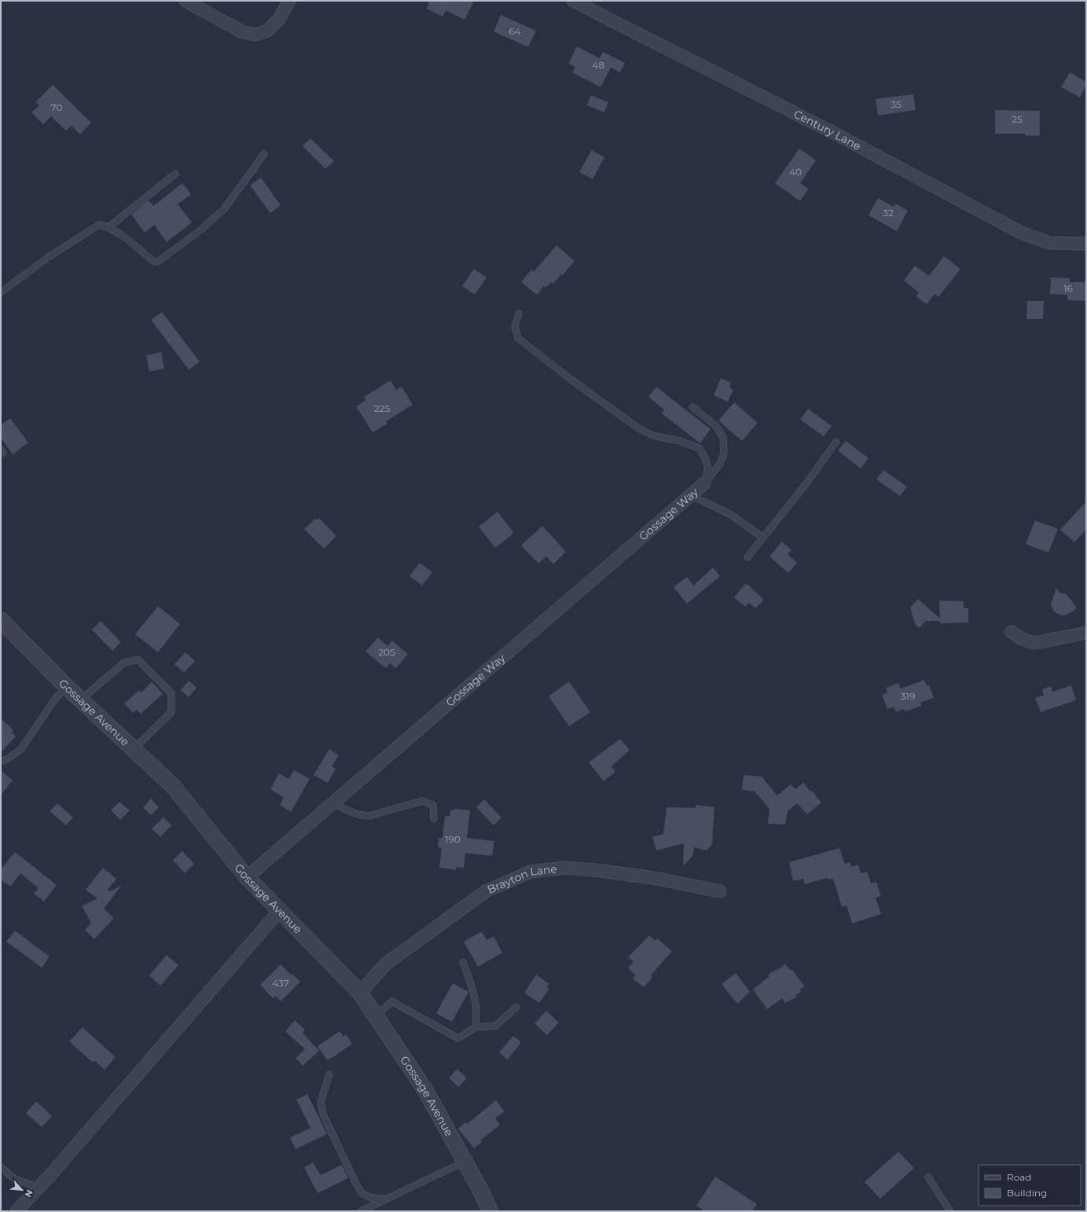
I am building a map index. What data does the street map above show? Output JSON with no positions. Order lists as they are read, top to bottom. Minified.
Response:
{"streets":{"street":["Century Lane","Gossage Way","Gossage Avenue","Brayton Lane"]},"crossings":[["Gossage Way","Gossage Avenue"],["Gossage Avenue","Brayton Lane"]],"house_numbers":["64","48","35","70","25","40","32","16","225","205","319","190","437"],"legend":["Road","Building"],"north":"bottom right"}
